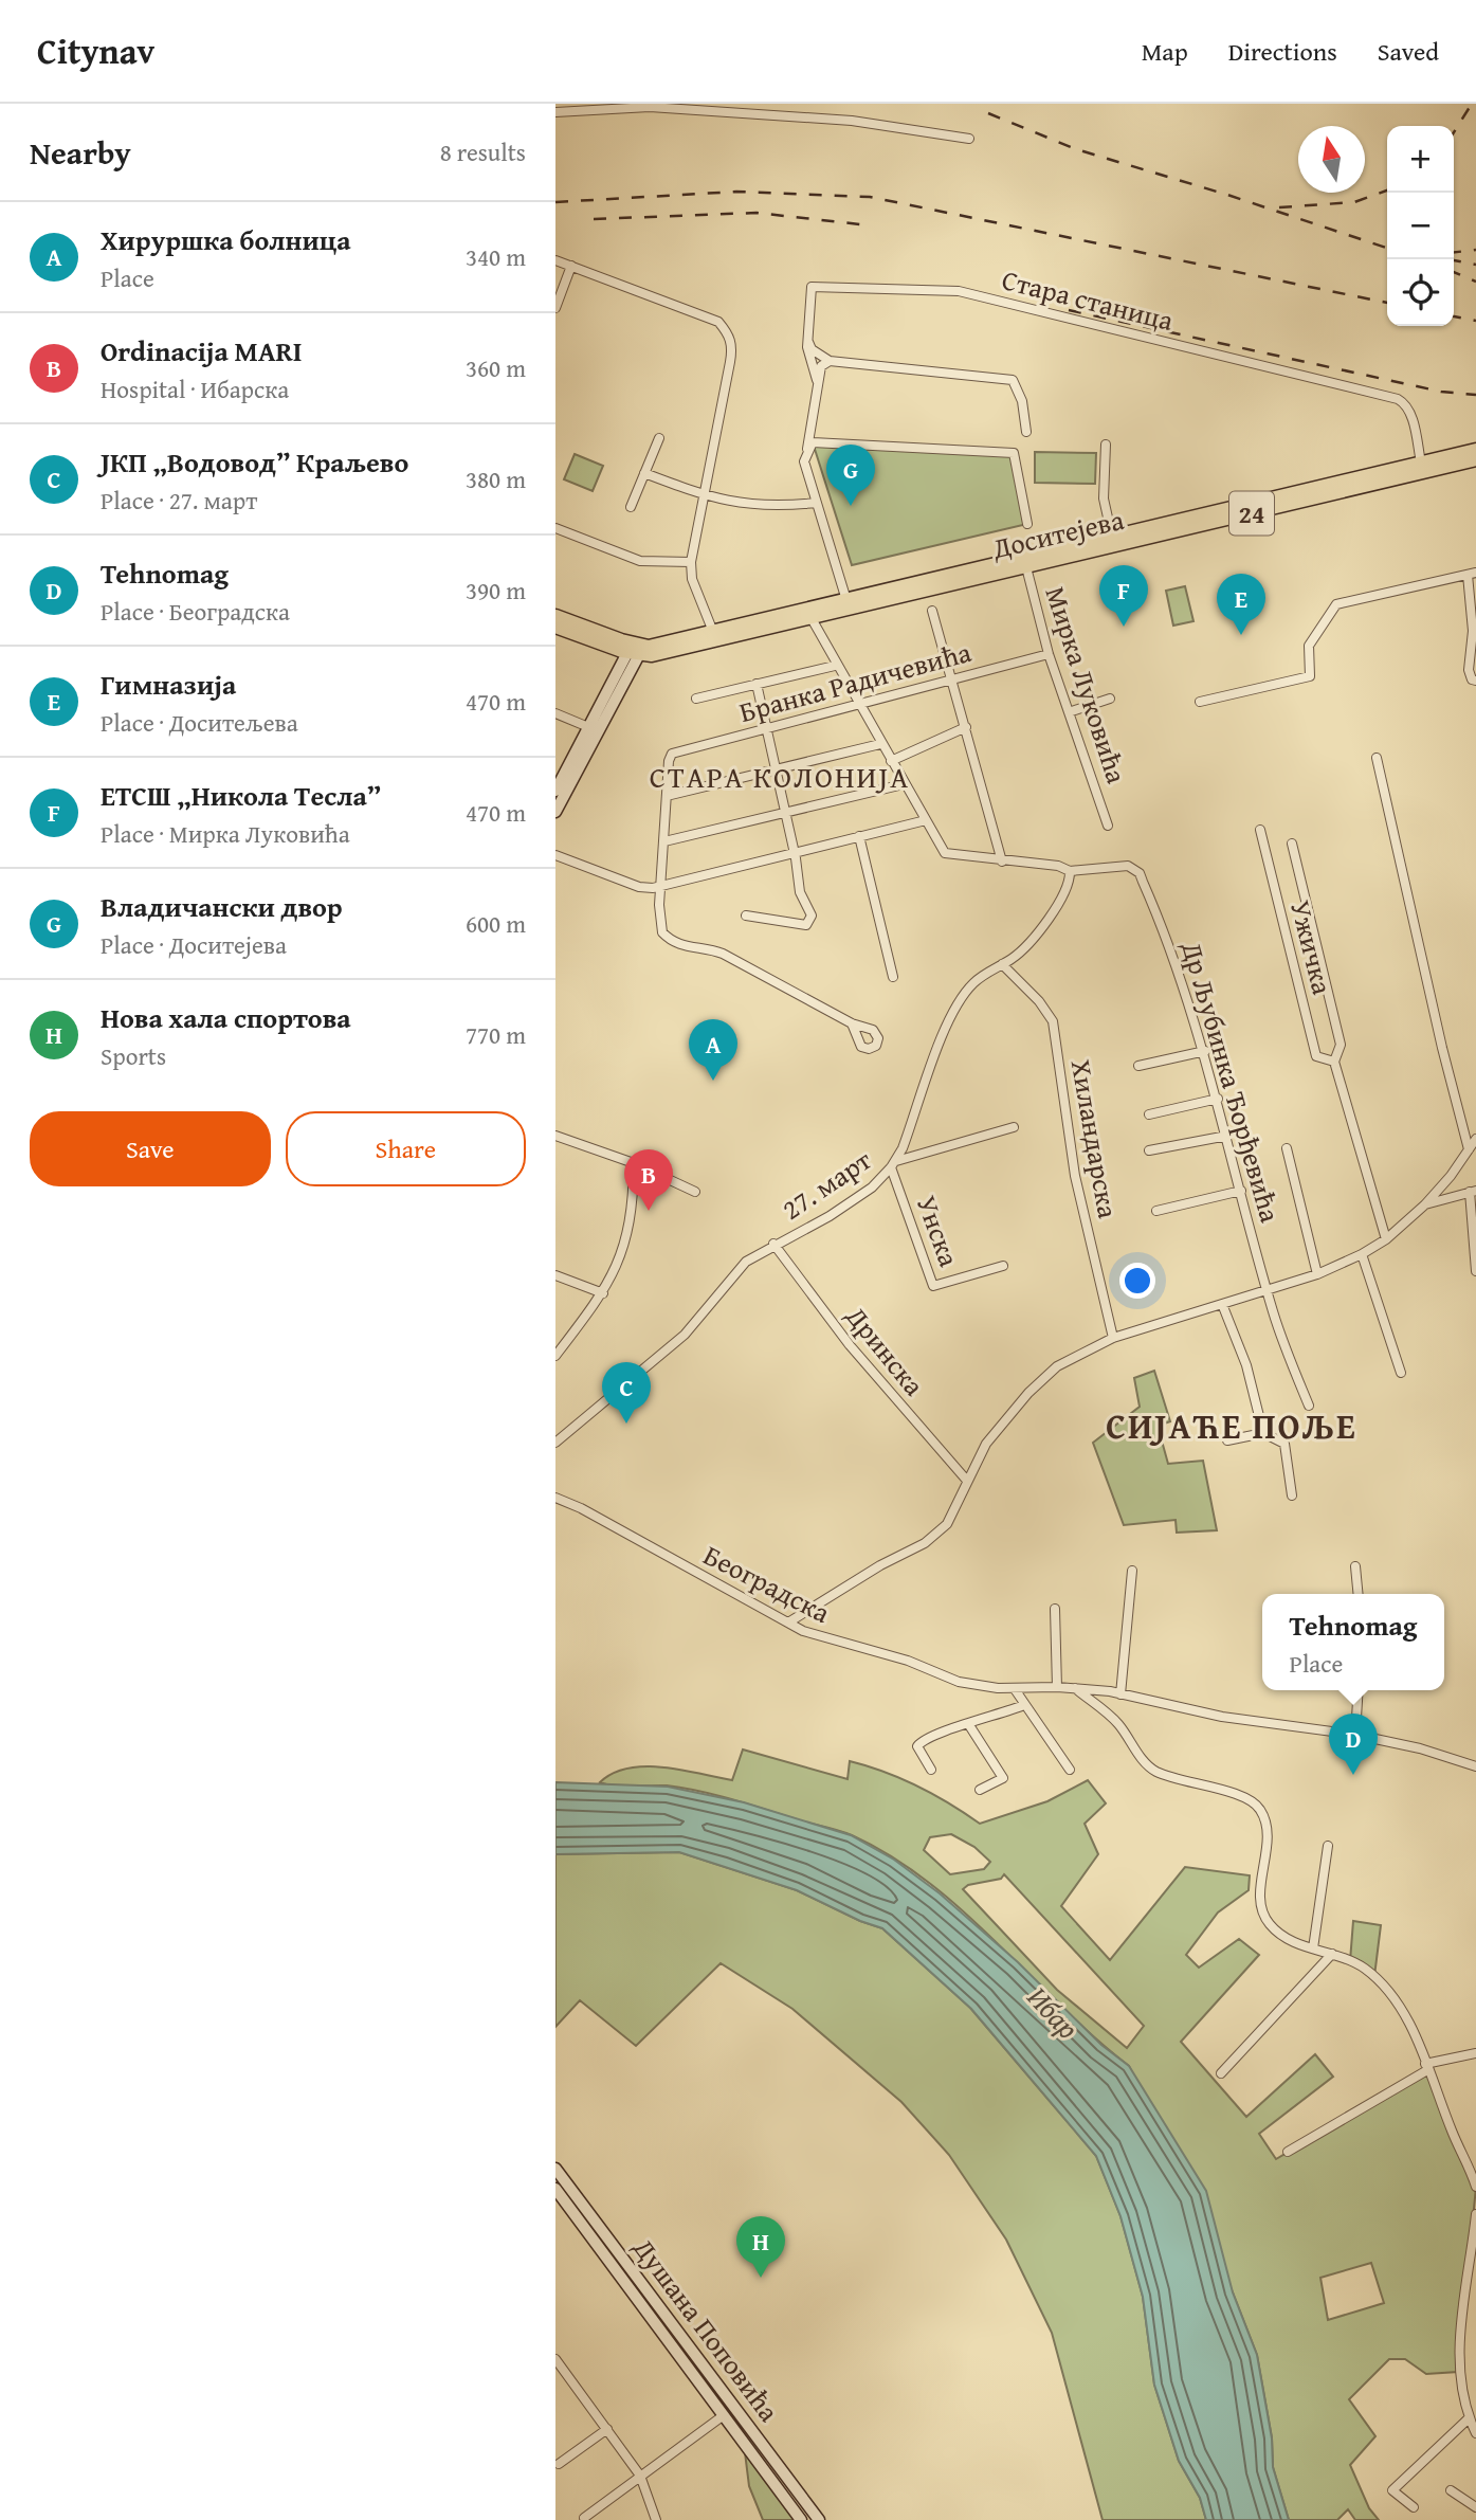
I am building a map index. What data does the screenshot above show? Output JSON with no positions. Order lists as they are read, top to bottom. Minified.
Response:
{"streets":{"main road":["24","Доситејева","Душана Поповића"],"street":["Стара станица","Бранка Радичевића","Мирка Луковића","Ужичка","Др Љубинка Ђорђевића","Хиландарска","27. март","Унска","Дринска","Београдска"]},"crossings":[["Стара станица","Доситејева"],["24","Доситејева"],["Доситејева","Мирка Луковића"],["Бранка Радичевића","Мирка Луковића"],["Др Љубинка Ђорђевића","27. март"],["Хиландарска","27. март"],["27. март","Унска"],["27. март","Дринска"]],"districts":["СТАРА КОЛОНИЈА","СИЈАЋЕ ПОЉЕ"],"water":["Ибар"],"north":"top","page":{"header":"Citynav","nav":["Map","Directions","Saved"],"heading":["Nearby","8 results"],"map_buttons":["+","−"],"list":[{"mark":"A","name":"Хируршка болница","note":"Place","value":"340 m"},{"mark":"B","name":"Ordinacija MARI","note":"Hospital · Ибарска","value":"360 m"},{"mark":"C","name":"ЈКП „Водовод” Краљево","note":"Place · 27. март","value":"380 m"},{"mark":"D","name":"Tehnomag","note":"Place · Београдска","value":"390 m"},{"mark":"E","name":"Гимназија","note":"Place · Доситељева","value":"470 m"},{"mark":"F","name":"ЕТСШ „Никола Тесла”","note":"Place · Мирка Луковића","value":"470 m"},{"mark":"G","name":"Владичански двор","note":"Place · Доситејева","value":"600 m"},{"mark":"H","name":"Нова хала спортова","note":"Sports","value":"770 m"}],"pins":["G","F","E","A","B","C","D","H"],"buttons":["Save","Share"],"popup":["Tehnomag","Place"]}}
